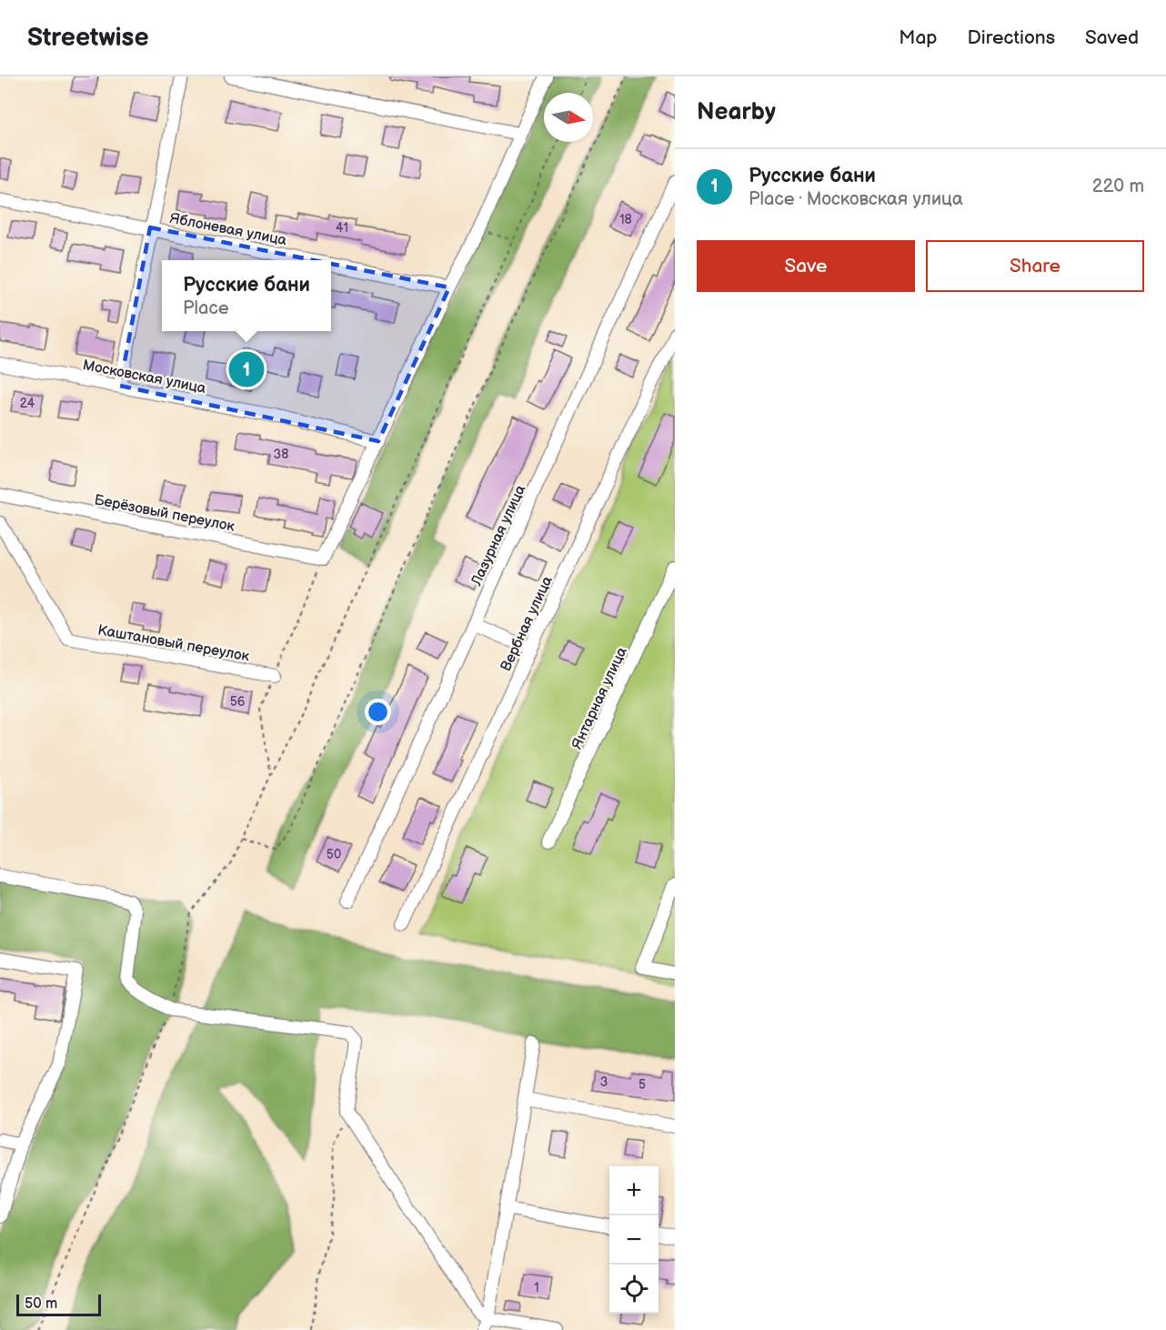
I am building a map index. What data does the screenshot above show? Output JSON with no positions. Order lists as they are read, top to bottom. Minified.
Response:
{"streets":{"street":["Яблоневая улица","Московская улица","Берёзовый переулок","Лазурная улица","Вербная улица","Каштановый переулок","Янтарная улица"]},"house_numbers":["18","41","24","38","56","50","3","5","1"],"scale_bar":"50 m","north":"right","page":{"header":"Streetwise","nav":["Map","Directions","Saved"],"heading":"Nearby","list":[{"mark":"1","name":"Русские бани","note":"Place · Московская улица","value":"220 m"}],"buttons":["Save","Share"],"popup":["Русские бани","Place"],"pins":"1","map_buttons":["+","−"],"scale":"50 m"}}
